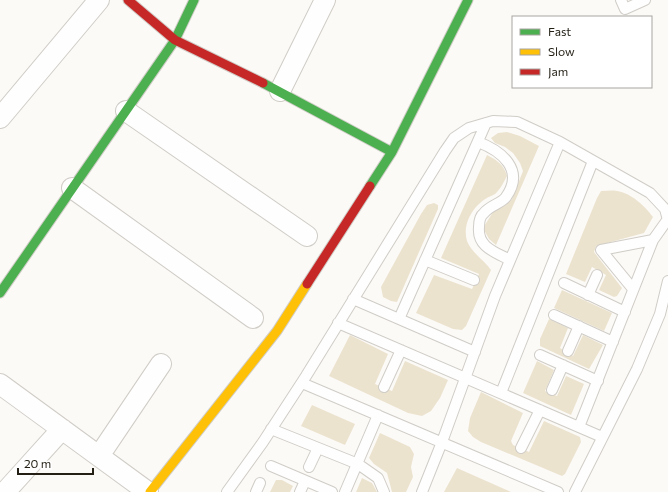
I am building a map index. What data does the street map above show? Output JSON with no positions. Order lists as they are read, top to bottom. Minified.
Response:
{"legend":["Fast","Slow","Jam"],"scale_bar":"20 m"}
